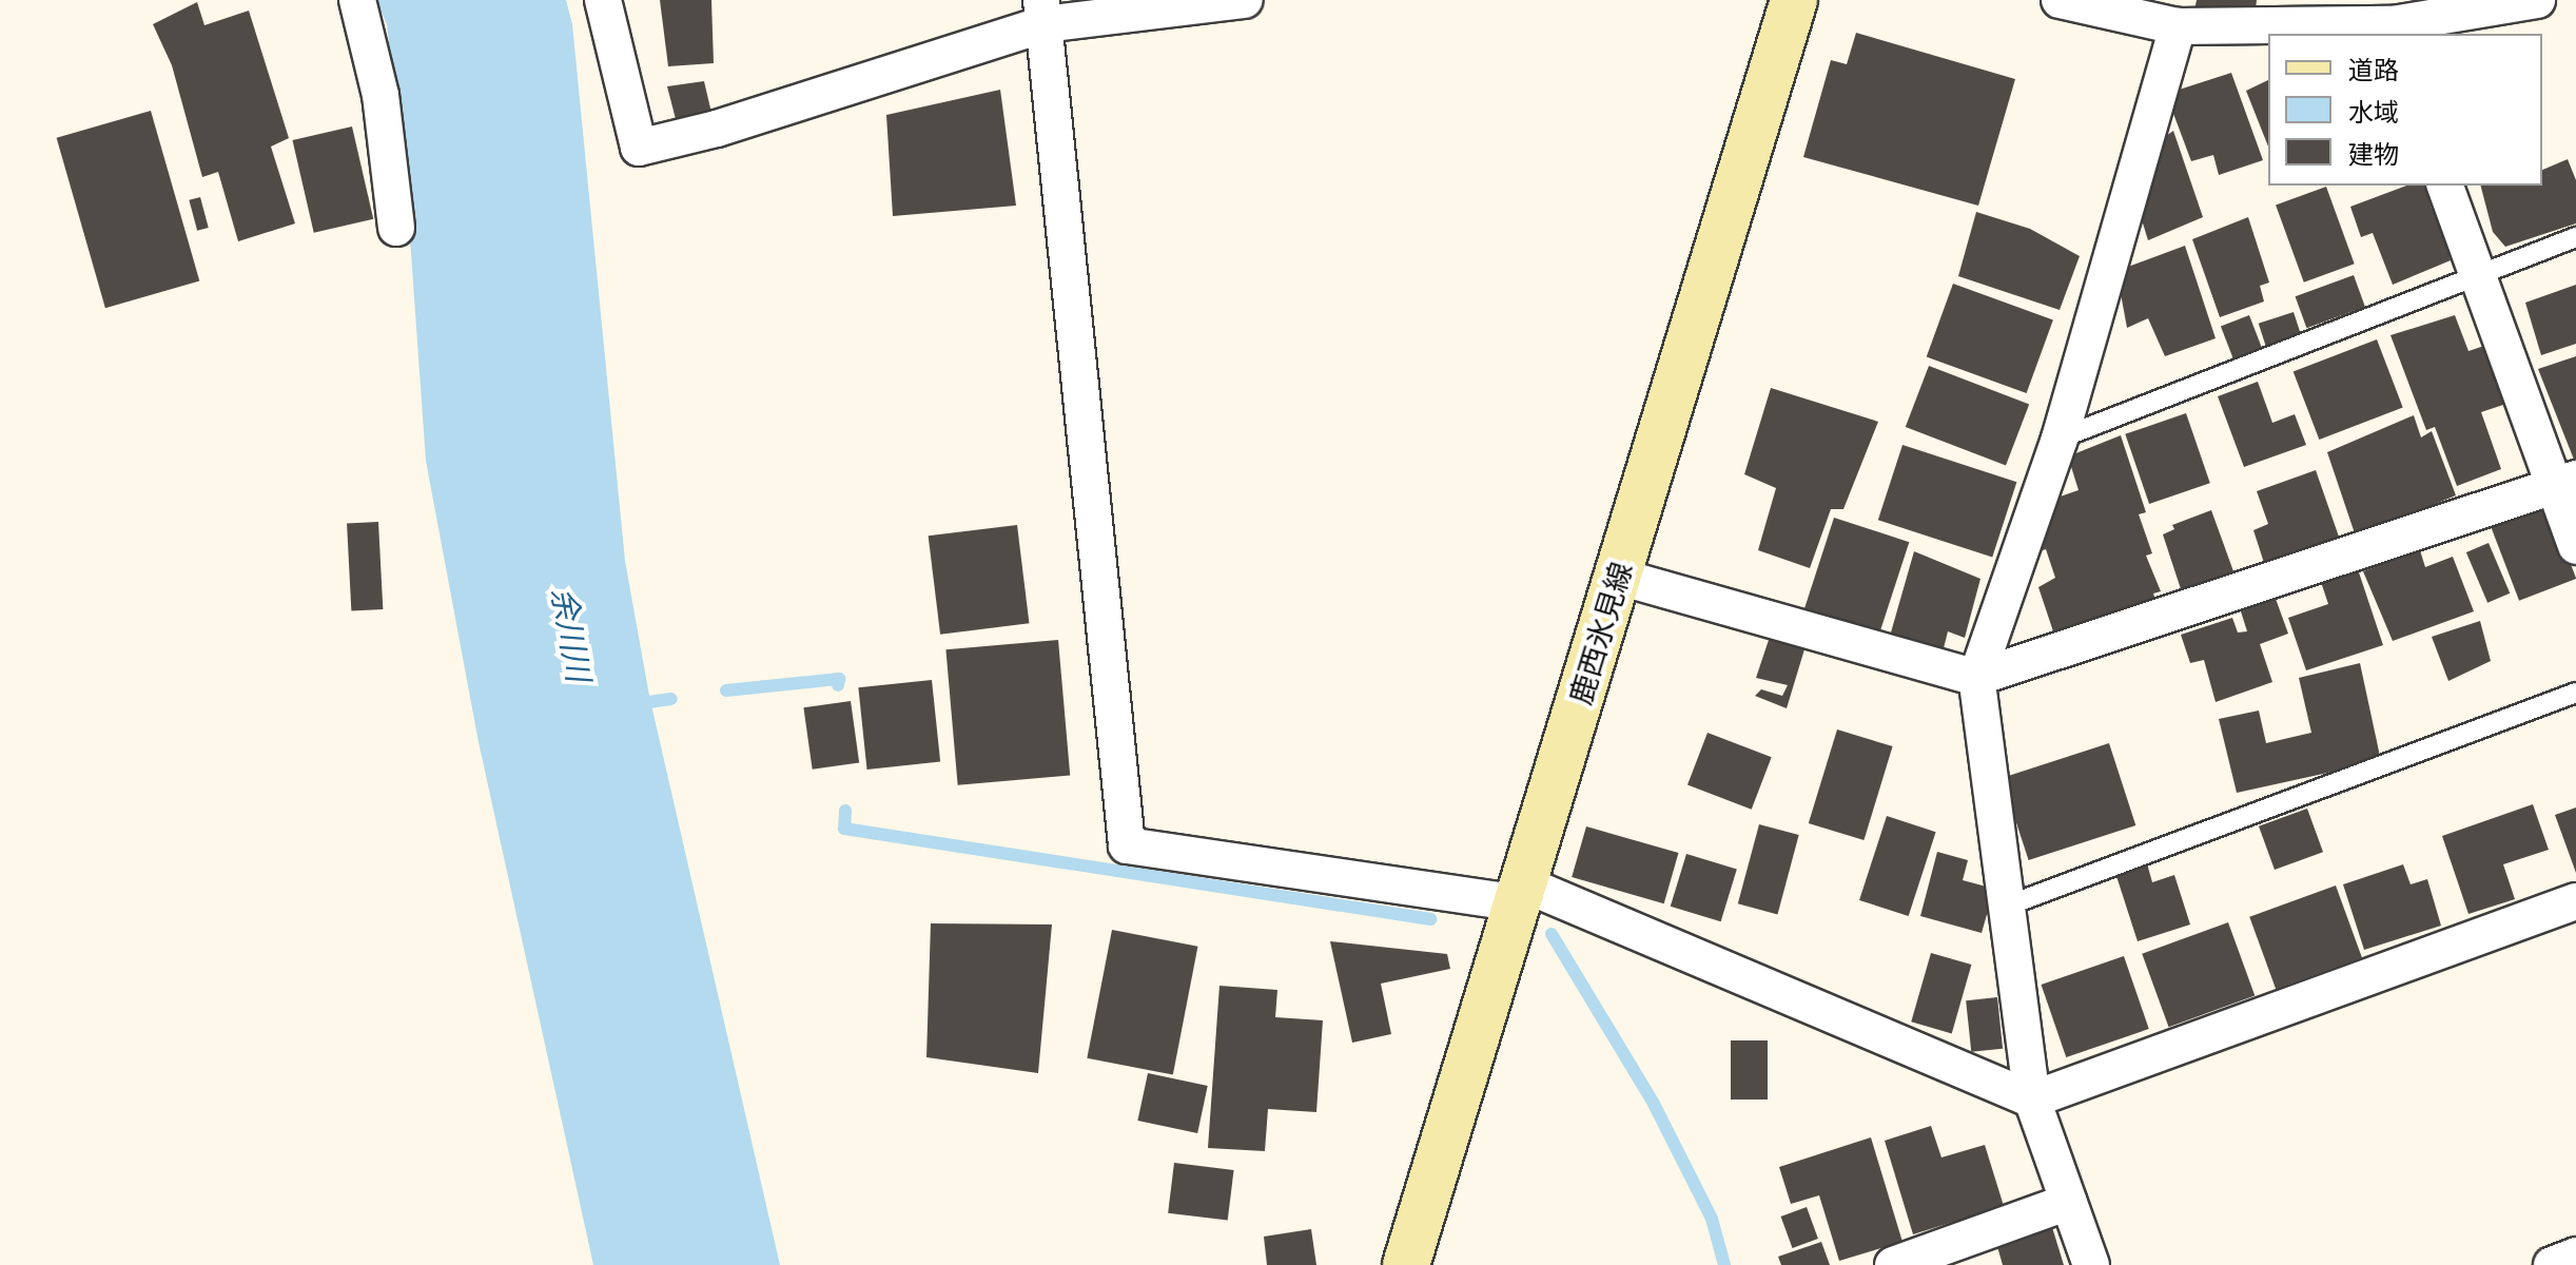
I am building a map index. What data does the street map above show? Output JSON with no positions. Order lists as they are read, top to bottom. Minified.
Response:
{"streets":{"main road":["鹿西氷見線"]},"water":["余川川"],"legend":["道路","水域","建物"]}
